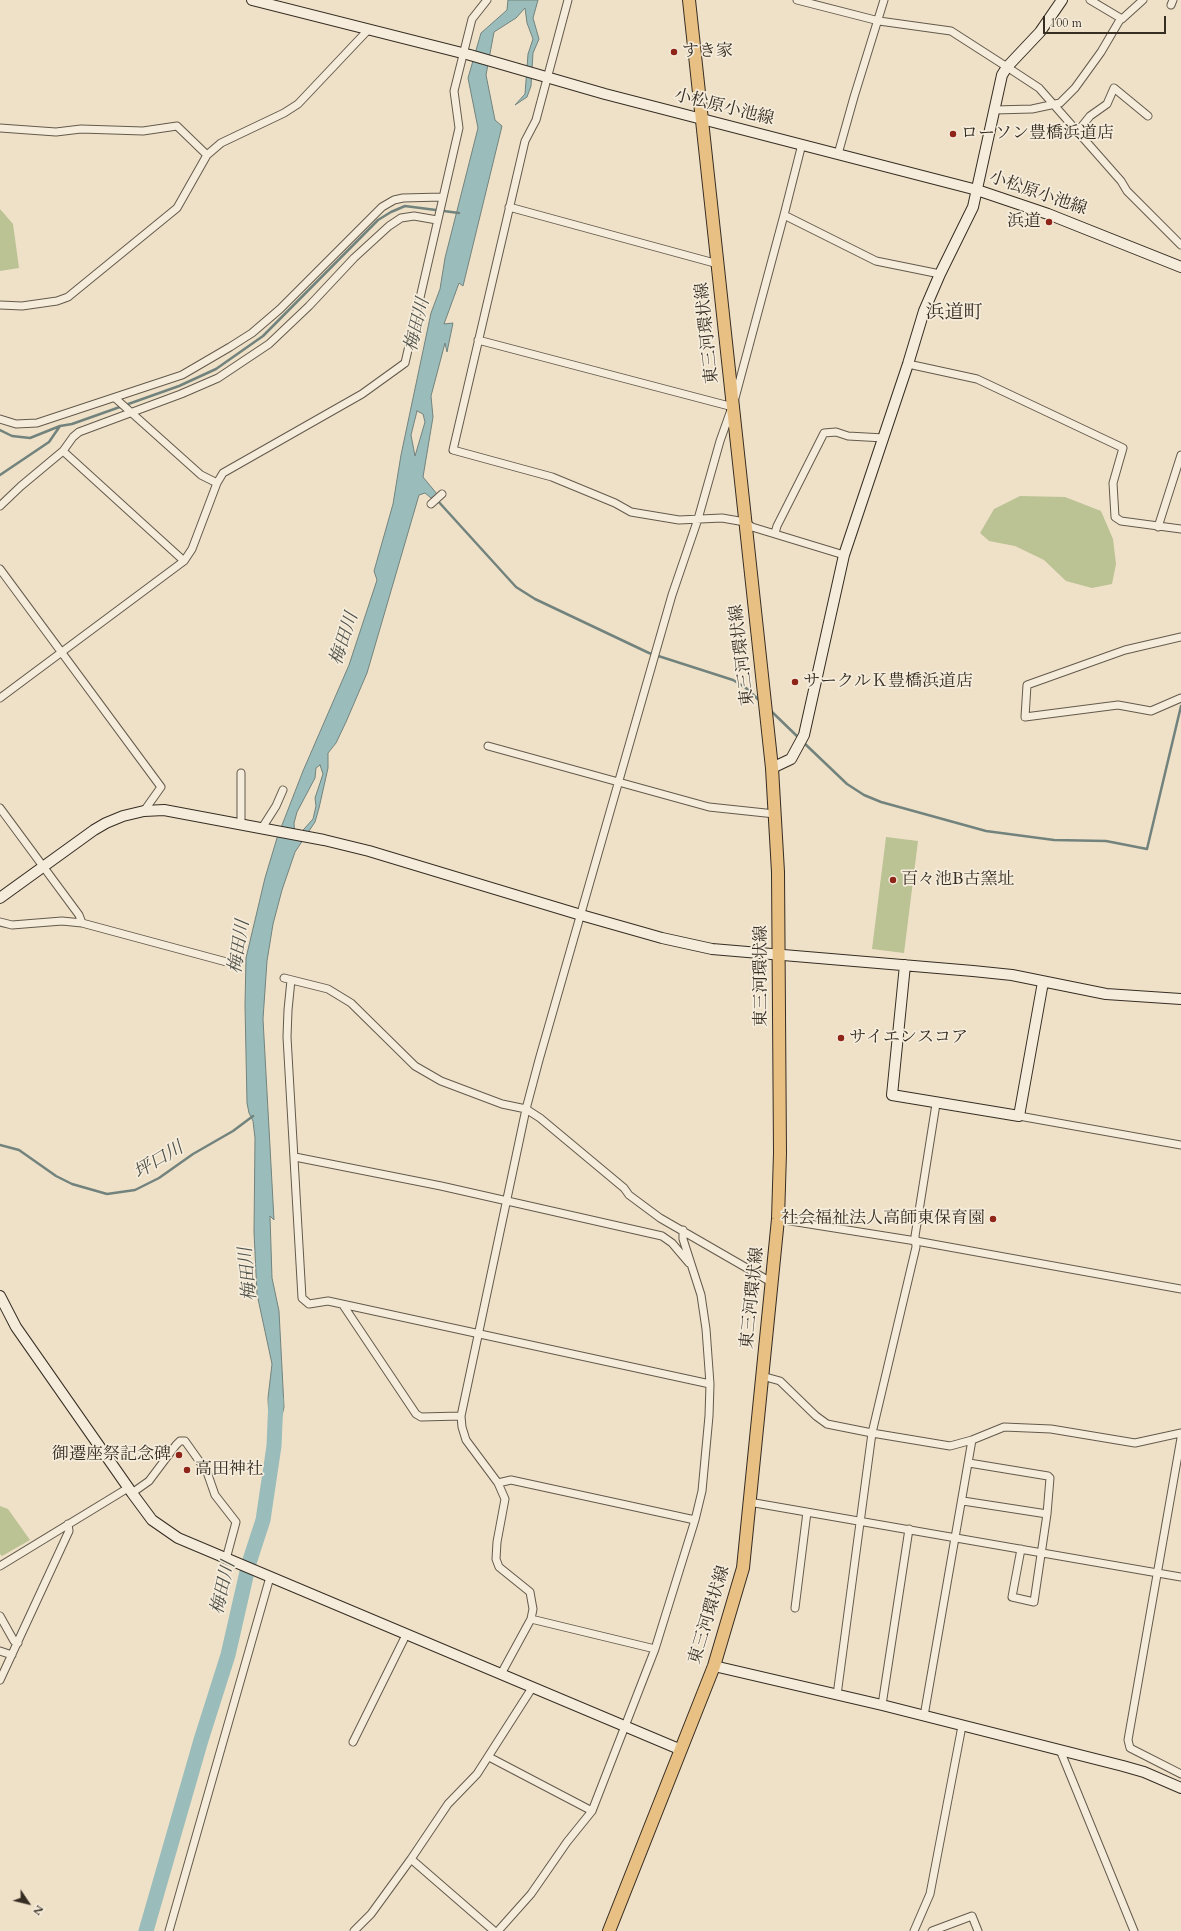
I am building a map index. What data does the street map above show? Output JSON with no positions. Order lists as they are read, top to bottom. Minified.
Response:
{"streets":{"main road":["東三河環状線"],"street":["小松原小池線"]},"crossings":[["小松原小池線","東三河環状線"]],"districts":["浜道町"],"water":["梅田川","坪口川"],"places":["すき家","ローソン豊橋浜道店","浜道","サークルＫ豊橋浜道店","百々池B古窯址","サイエンスコア","社会福祉法人高師東保育園","御遷座祭記念碑","高田神社"],"scale_bar":"100 m","north":"bottom right"}
